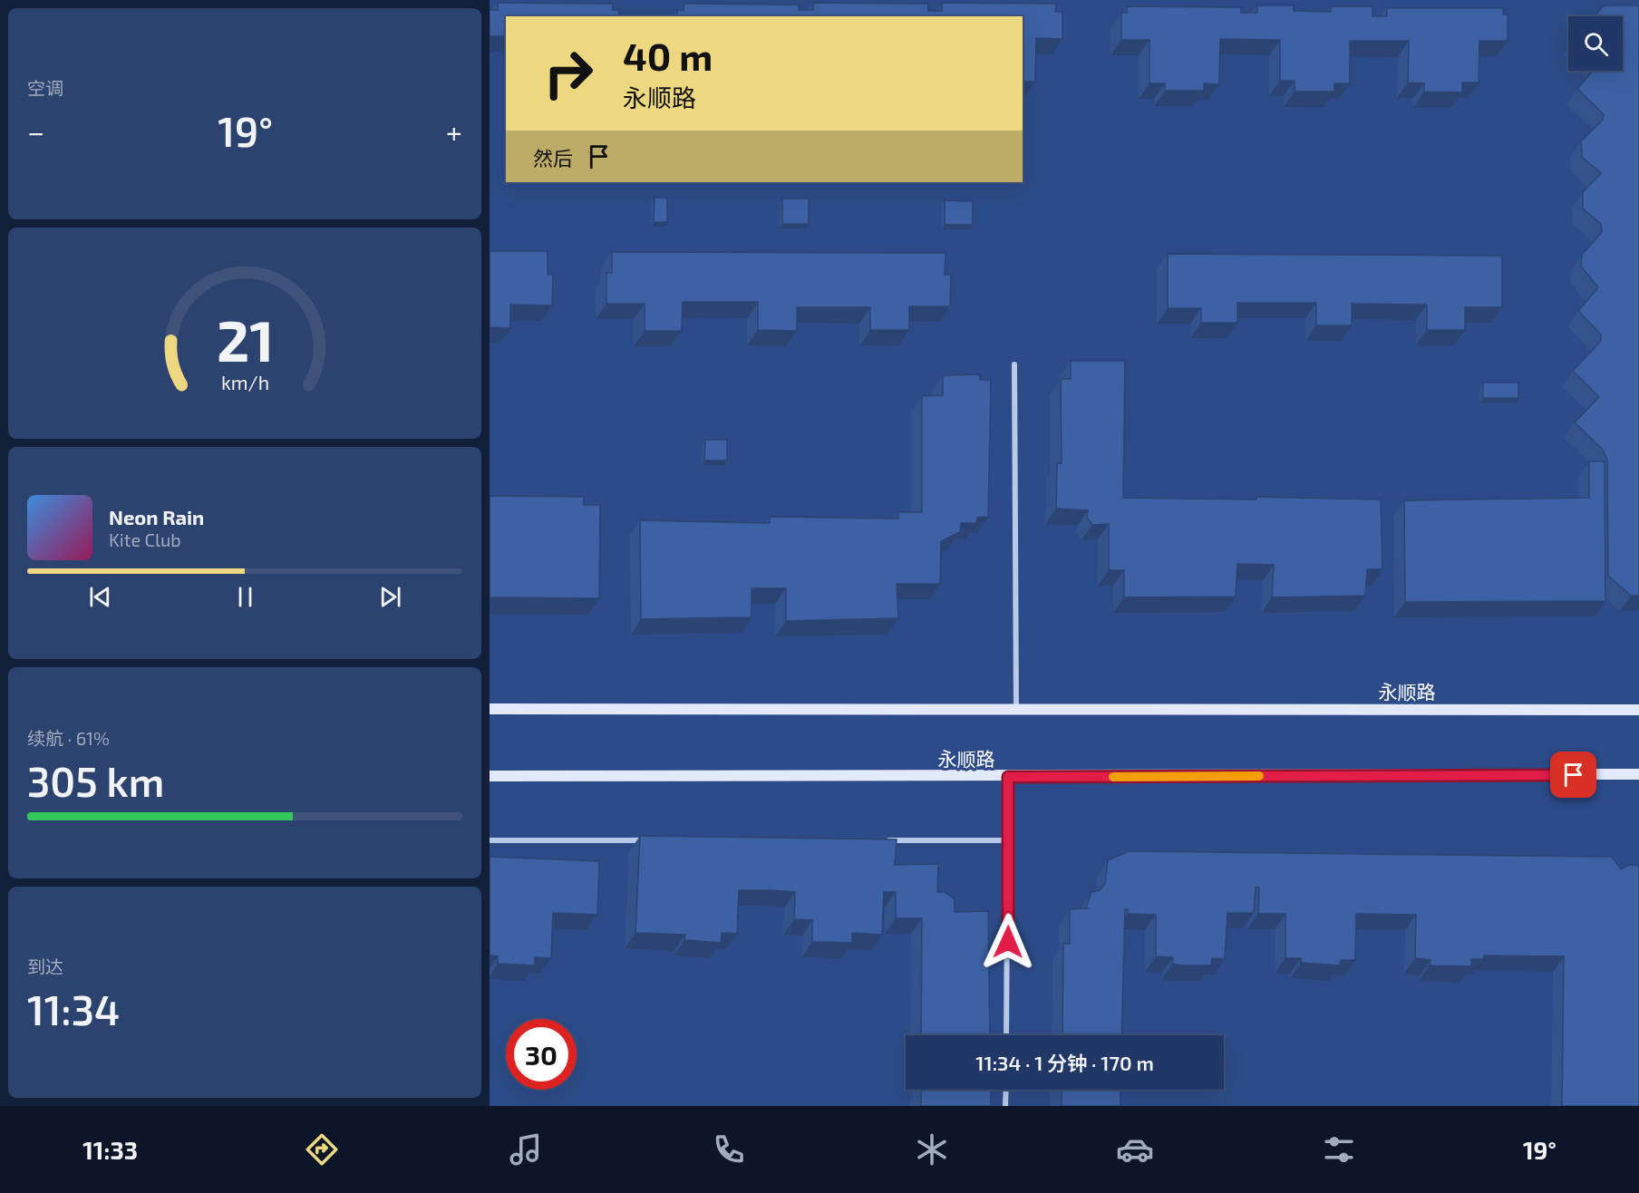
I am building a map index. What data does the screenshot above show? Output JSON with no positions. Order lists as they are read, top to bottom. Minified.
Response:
{"streets":{"main road":["永顺路"]},"page":{"tile":["空调",["续航 · 61%","305 km"],["到达","11:34"]],"turn":["40 m","永顺路"],"heat":["−","19°","+"],"then":"然后","song":["Neon Rain","Kite Club"],"limit":"30","trip":"11:34 · 1 分钟 · 170 m","tabs":["11:33","19°"],"gauge":["21","km/h"]}}
